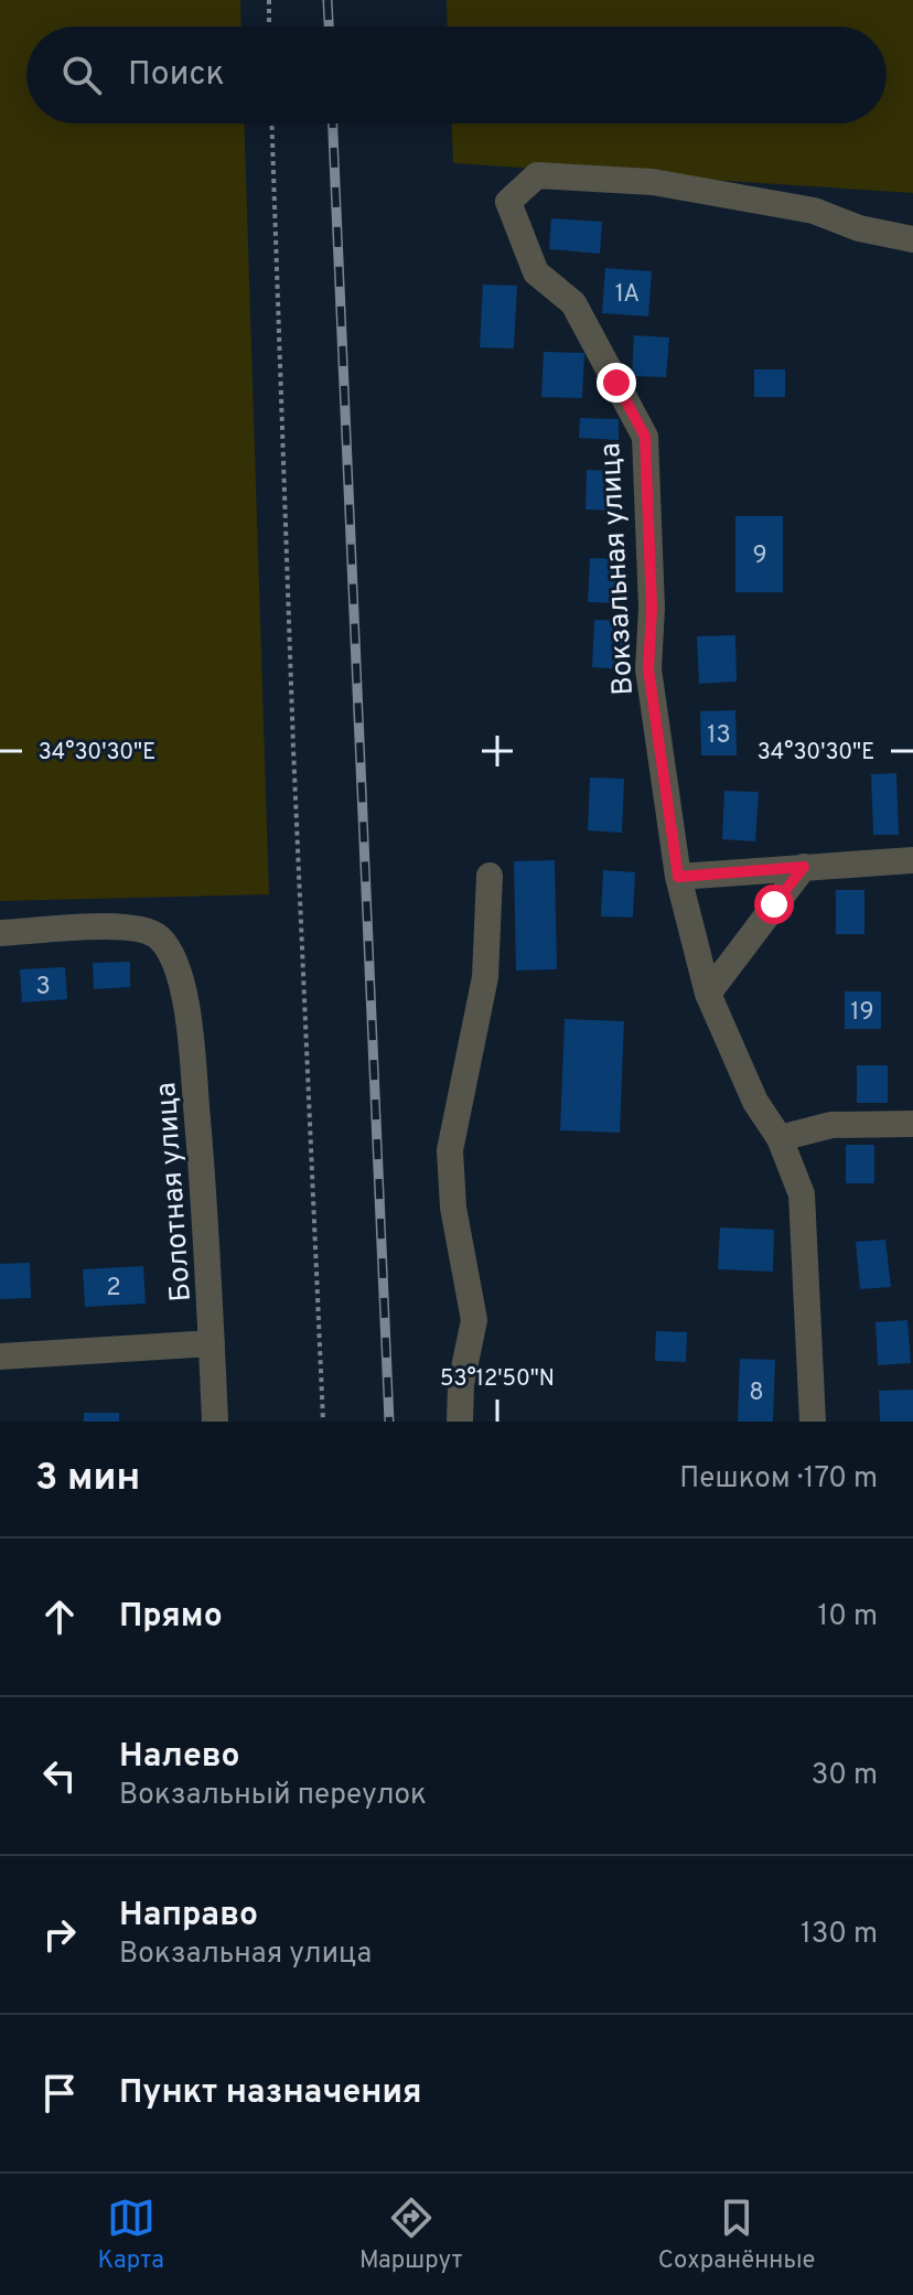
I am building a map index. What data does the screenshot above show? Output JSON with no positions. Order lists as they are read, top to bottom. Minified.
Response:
{"streets":{"street":["Вокзальная улица","Болотная улица"]},"house_numbers":["1А","9","13","3","19","2","8"],"page":{"search":"Поиск","heading":["3 мин","Пешком · 170 m"],"list":[["Прямо","10 m"],["Налево","Вокзальный переулок","30 m"],["Направо","Вокзальная улица","130 m"],"Пункт назначения"],"nav":["Карта","Маршрут","Сохранённые"]},"coordinates":["34°30'30\"E","53°12'50\"N"]}
